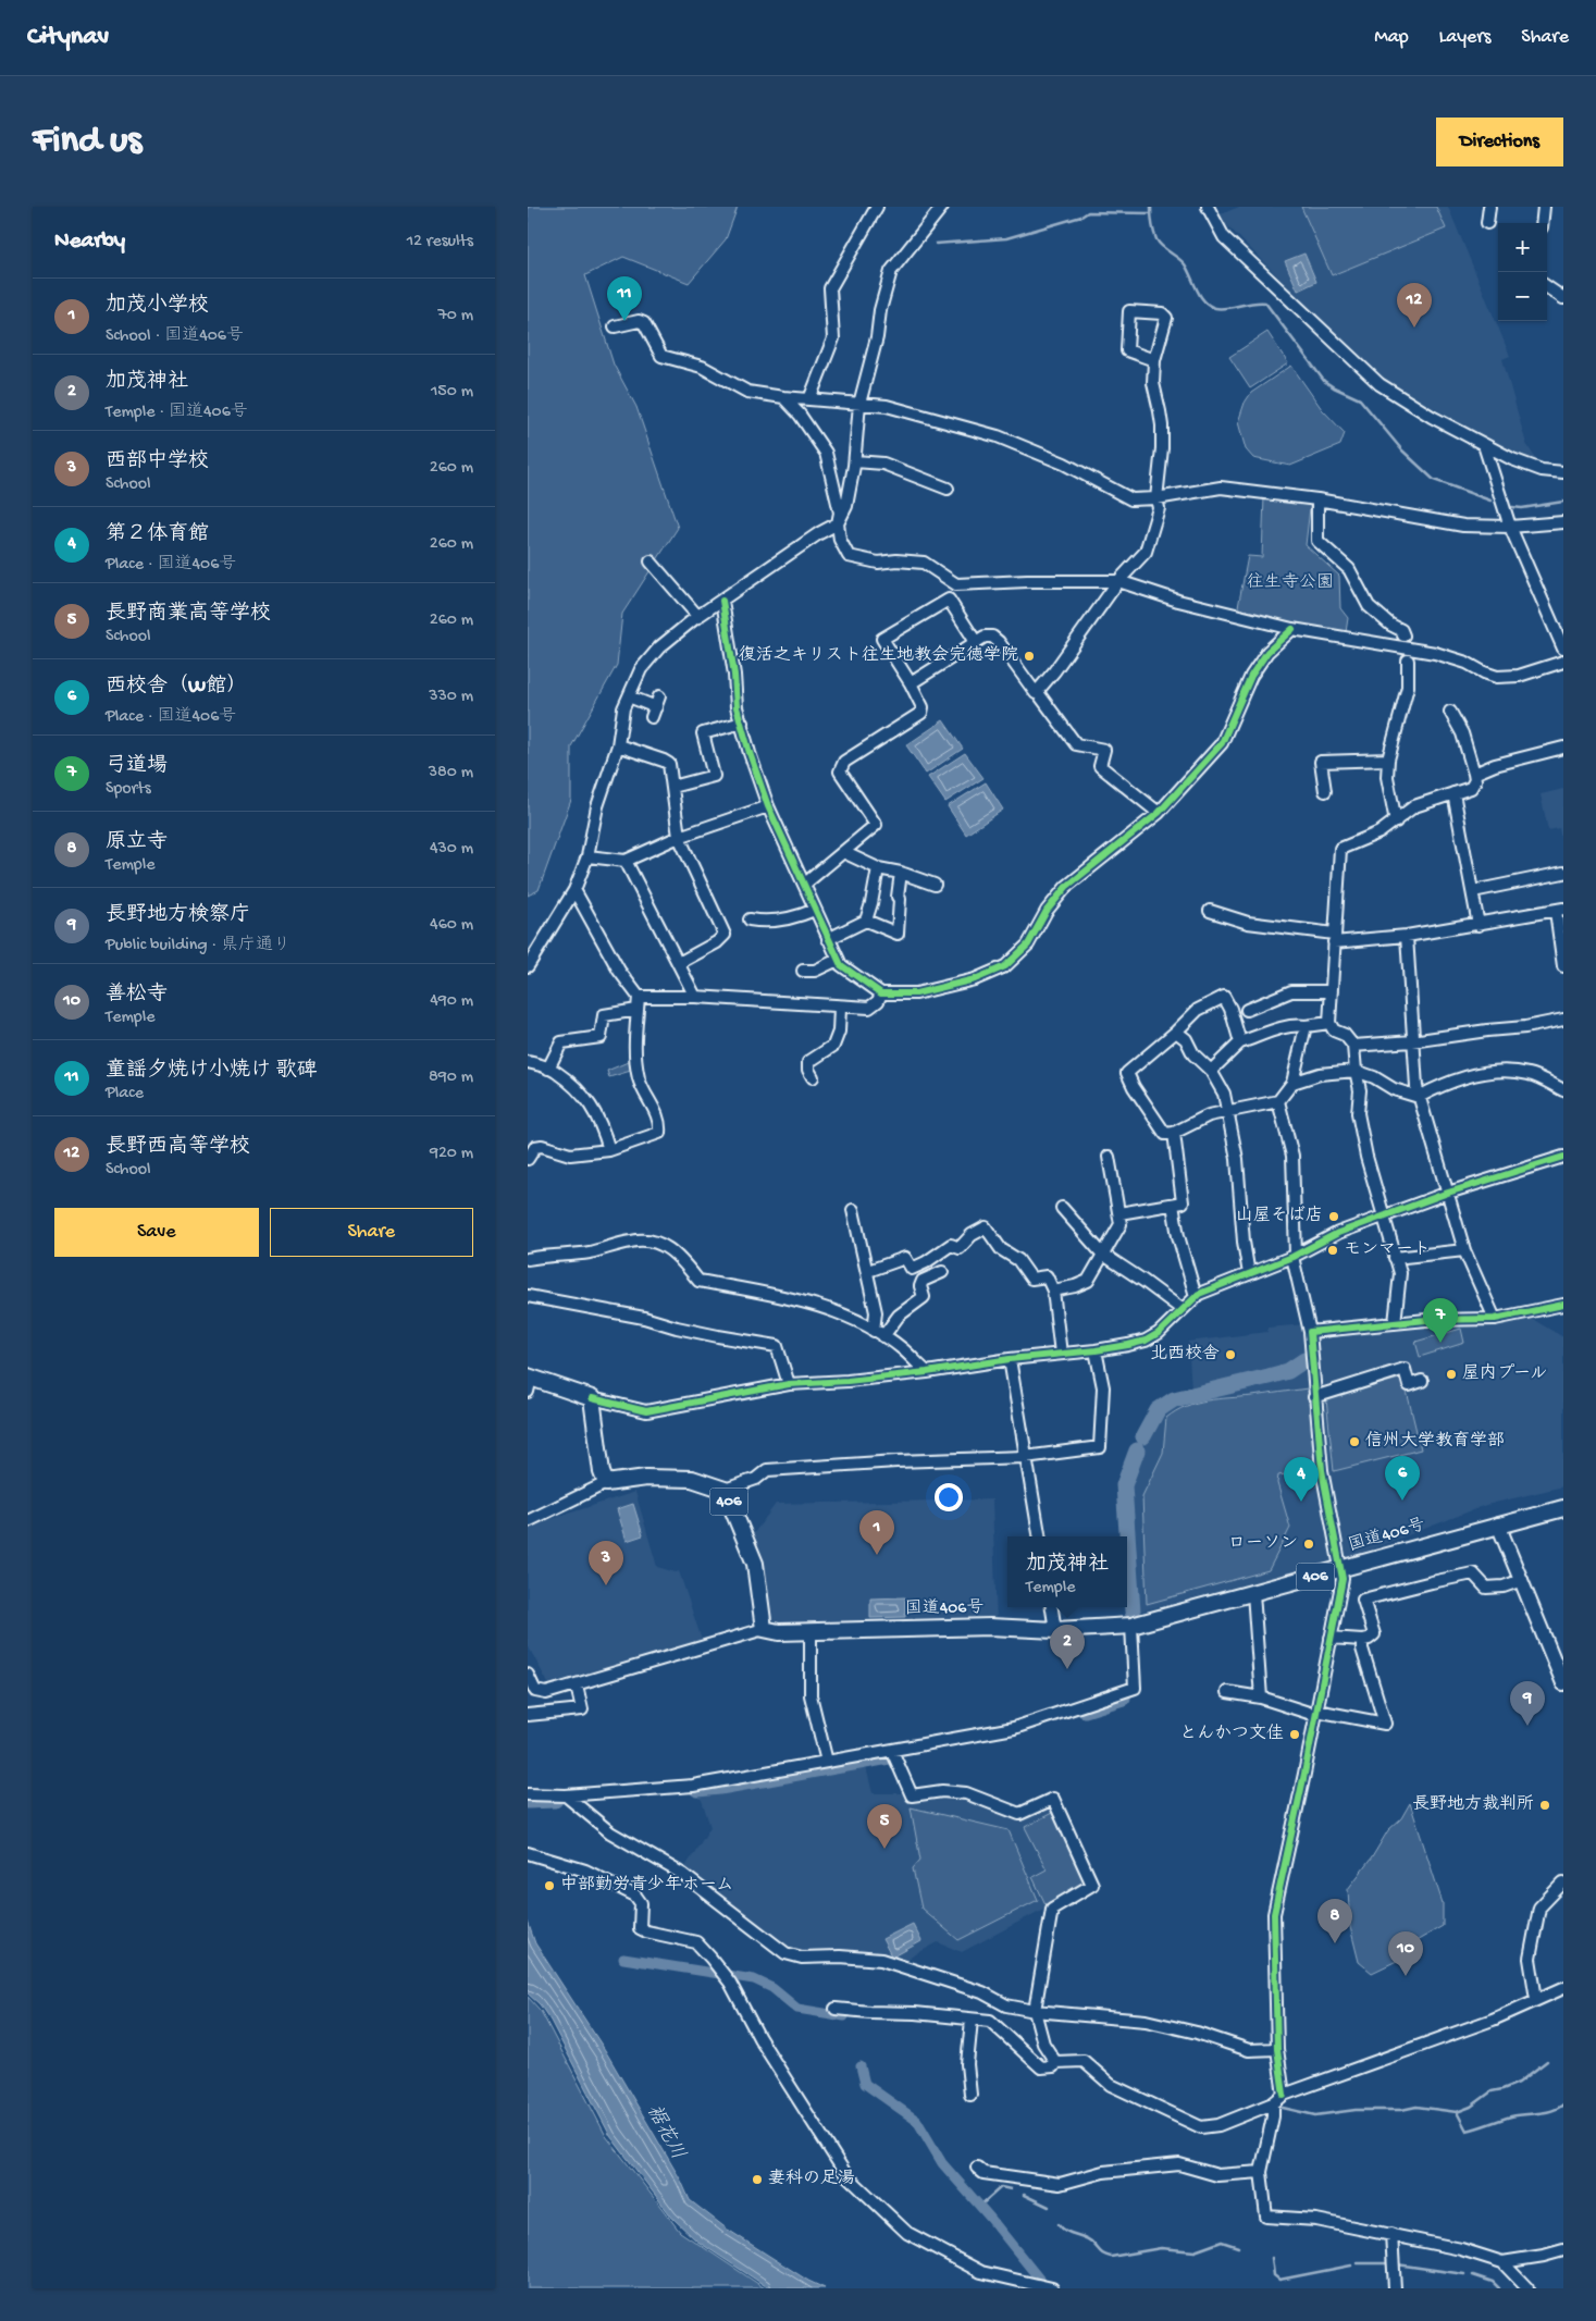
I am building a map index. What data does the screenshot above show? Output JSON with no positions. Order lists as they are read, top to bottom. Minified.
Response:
{"streets":{"highway":["406","国道406号"]},"crossings":[["406","国道406号"]],"water":["裾花川"],"parks":["往生寺公園"],"places":["復活之キリスト往生地教会完徳学院","山屋そば店","モンマート","北西校舎","屋内プール","信州大学教育学部","ローソン","とんかつ文佳","長野地方裁判所","中部勤労青少年ホーム","妻科の足湯"],"page":{"header":"Citynav","nav":["Map","Layers","Share"],"buttons":["Directions",["Save","Share"]],"title":"Find us","heading":["Nearby","12 results"],"map_buttons":["+","−"],"pins":["11","12","7","6","4","1","3","2","9","5","8","10"],"list":[{"mark":"1","name":"加茂小学校","note":"School · 国道406号","value":"70 m"},{"mark":"2","name":"加茂神社","note":"Temple · 国道406号","value":"150 m"},{"mark":"3","name":"西部中学校","note":"School","value":"260 m"},{"mark":"4","name":"第２体育館","note":"Place · 国道406号","value":"260 m"},{"mark":"5","name":"長野商業高等学校","note":"School","value":"260 m"},{"mark":"6","name":"西校舎（W館）","note":"Place · 国道406号","value":"330 m"},{"mark":"7","name":"弓道場","note":"Sports","value":"380 m"},{"mark":"8","name":"原立寺","note":"Temple","value":"430 m"},{"mark":"9","name":"長野地方検察庁","note":"Public building · 県庁通り","value":"460 m"},{"mark":"10","name":"善松寺","note":"Temple","value":"490 m"},{"mark":"11","name":"童謡夕焼け小焼け 歌碑","note":"Place","value":"890 m"},{"mark":"12","name":"長野西高等学校","note":"School","value":"920 m"}],"popup":["加茂神社","Temple"]}}
